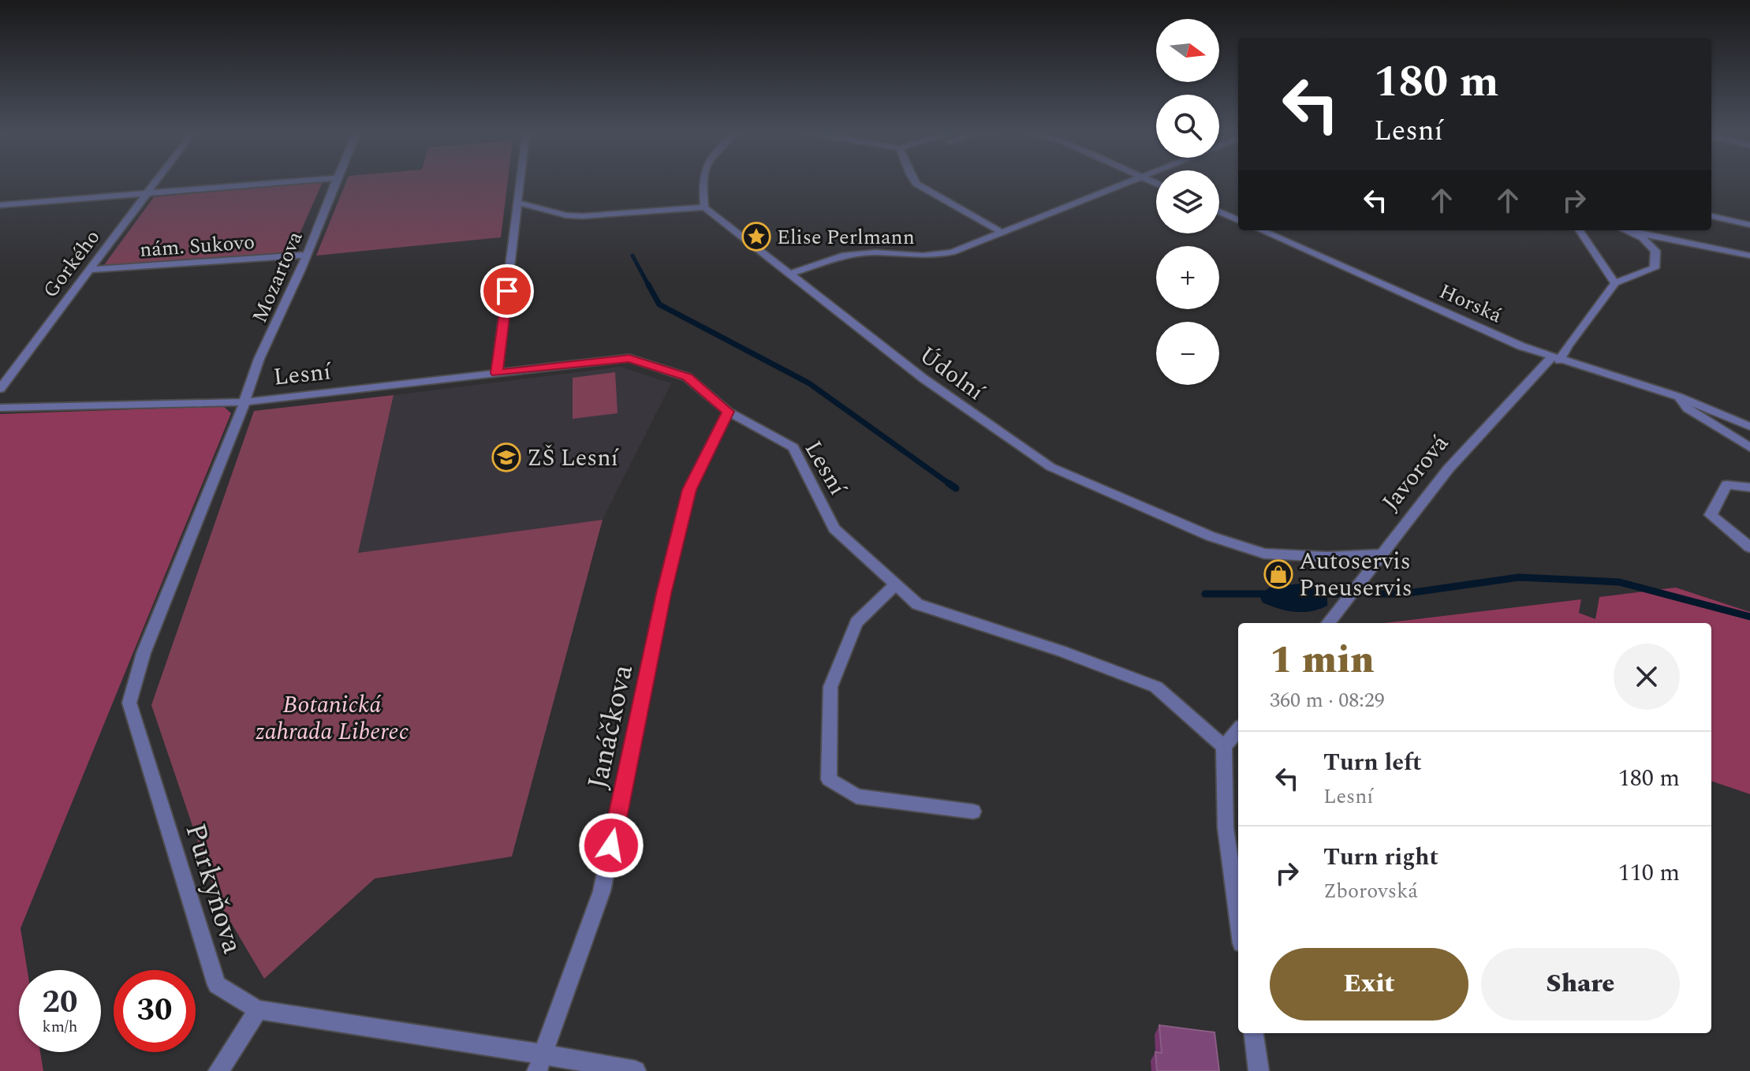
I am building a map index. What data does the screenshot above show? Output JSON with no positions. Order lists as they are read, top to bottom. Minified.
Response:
{"streets":{"street":["nám. Sukovo","Gorkého","Mozartova","Horská","Údolní","Lesní","Javorová","Janáčkova","Purkyňova"]},"crossings":[["nám. Sukovo","Gorkého"],["nám. Sukovo","Mozartova"],["Mozartova","Lesní"],["Mozartova","Purkyňova"],["Horská","Javorová"],["Údolní","Javorová"],["Lesní","Janáčkova"],["Lesní","Purkyňova"],["Janáčkova","Purkyňova"]],"parks":["Botanická zahrada Liberec"],"places":{"place":["Elise Perlmann"],"school or university":["ZŠ Lesní"],"shop":["Autoservis Pneuservis"]},"north":"right","page":{"map_buttons":["+","−"],"turn":["180 m","Lesní"],"heading":["1 min","360 m · 08:29"],"list":[{"name":"Turn left","note":"Lesní","value":"180 m"},{"name":"Turn right","note":"Zborovská","value":"110 m"}],"buttons":["Exit","Share"],"speed":"20 km/h","limit":"30"}}
